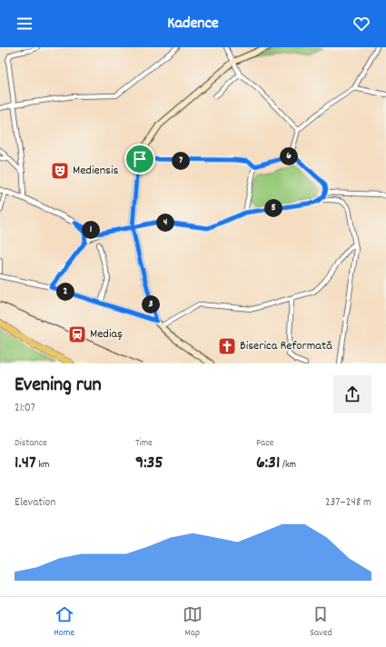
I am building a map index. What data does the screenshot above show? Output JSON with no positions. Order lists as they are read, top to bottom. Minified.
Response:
{"places":{"theatre":["Mediensis"],"station":["Mediaș"],"church":["Biserica Reformată"]},"page":{"header":"Kadence","pins":["6","7","5","4","1","2","3"],"heading":["Evening run","21:07"],"stats":[["Distance","1.47 km"],["Time","9:35"],["Pace","6:31 /km"]],"chart":["Elevation","237–248 m"],"tabs":["Home","Map","Saved"]}}
